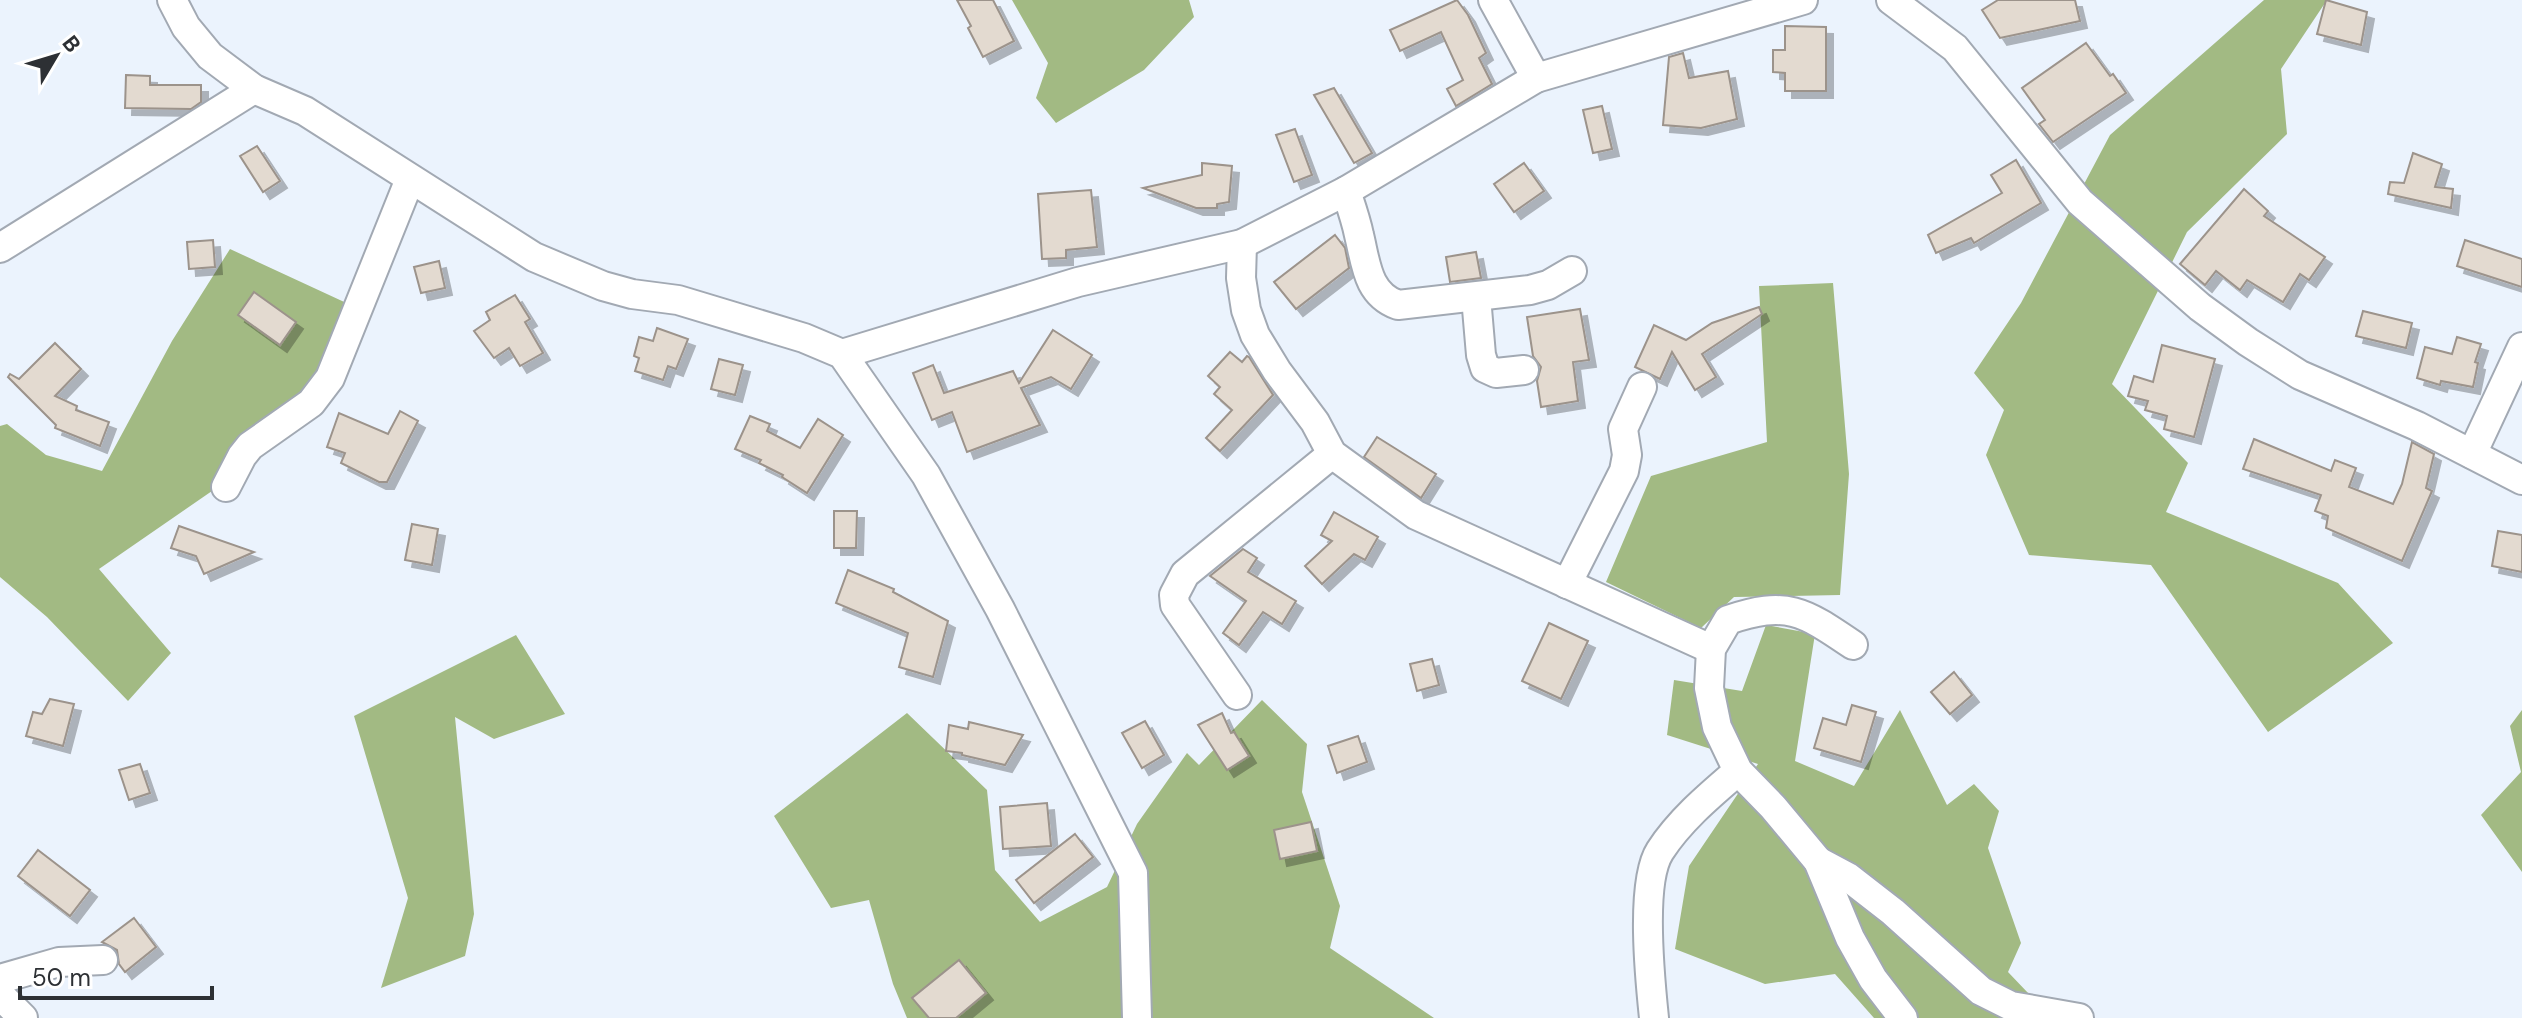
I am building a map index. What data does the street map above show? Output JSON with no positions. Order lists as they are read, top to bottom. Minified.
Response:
{"scale_bar":"50 m","north":"top right"}
